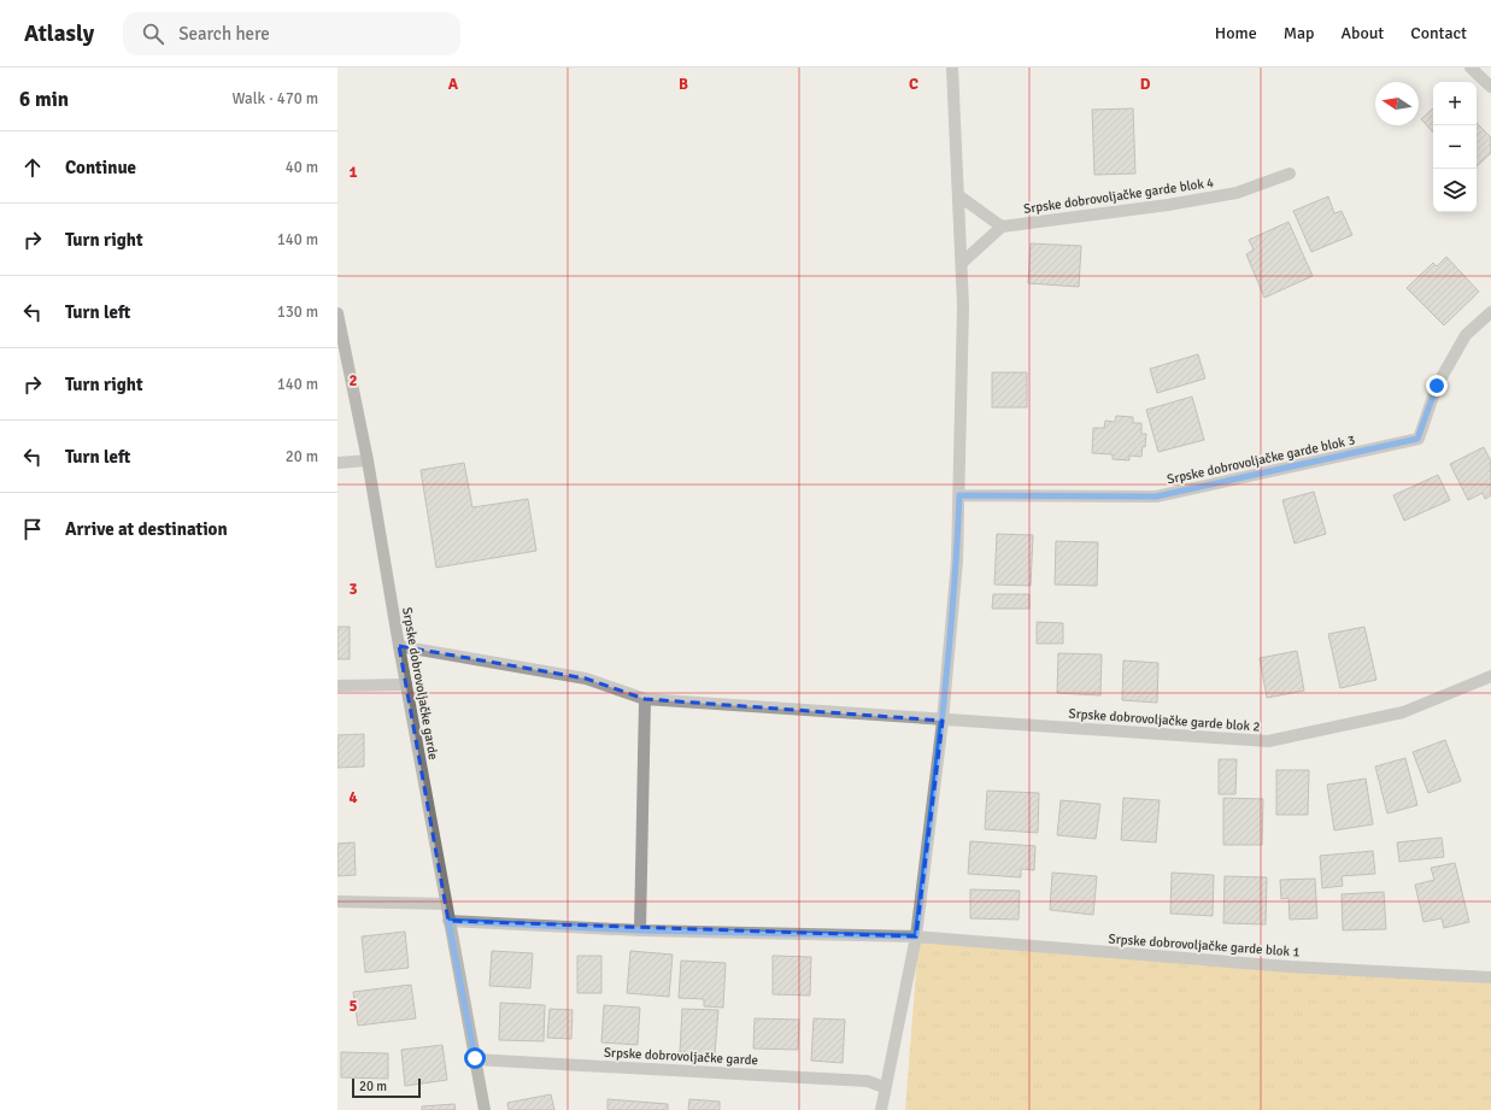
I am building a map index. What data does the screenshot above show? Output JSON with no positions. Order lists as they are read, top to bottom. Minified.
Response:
{"streets":{"main road":["Srpske dobrovoljačke garde"],"street":["Srpske dobrovoljačke garde blok 4","Srpske dobrovoljačke garde blok 3","Srpske dobrovoljačke garde blok 2","Srpske dobrovoljačke garde blok 1"]},"crossings":[["Srpske dobrovoljačke garde","Srpske dobrovoljačke garde blok 2"],["Srpske dobrovoljačke garde","Srpske dobrovoljačke garde blok 1"]],"scale_bar":"20 m","north":"left","page":{"header":"Atlasly","search":"Search here","nav":["Home","Map","About","Contact"],"heading":["6 min","Walk · 470 m"],"map_buttons":["+","−"],"list":[["Continue","40 m"],["Turn right","140 m"],["Turn left","130 m"],["Turn right","140 m"],["Turn left","20 m"],"Arrive at destination"],"scale":"20 m"},"grid":{"columns":["A","B","C","D"],"rows":["1","2","3","4","5"]}}
